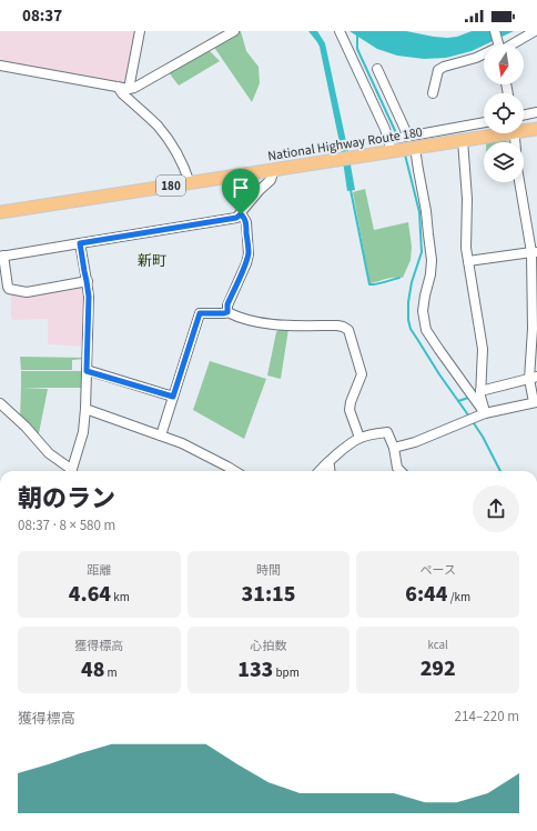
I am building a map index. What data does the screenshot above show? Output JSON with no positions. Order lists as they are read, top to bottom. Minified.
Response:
{"streets":{"highway":["National Highway Route 180","180"]},"districts":["新町"],"north":"bottom","page":{"status":"08:37","heading":["朝のラン","08:37 · 8 × 580 m"],"stats":[["距離","4.64 km"],["時間","31:15"],["ペース","6:44 /km"],["獲得標高","48 m"],["心拍数","133 bpm"],["kcal","292"]],"chart":["獲得標高","214–220 m"]}}
